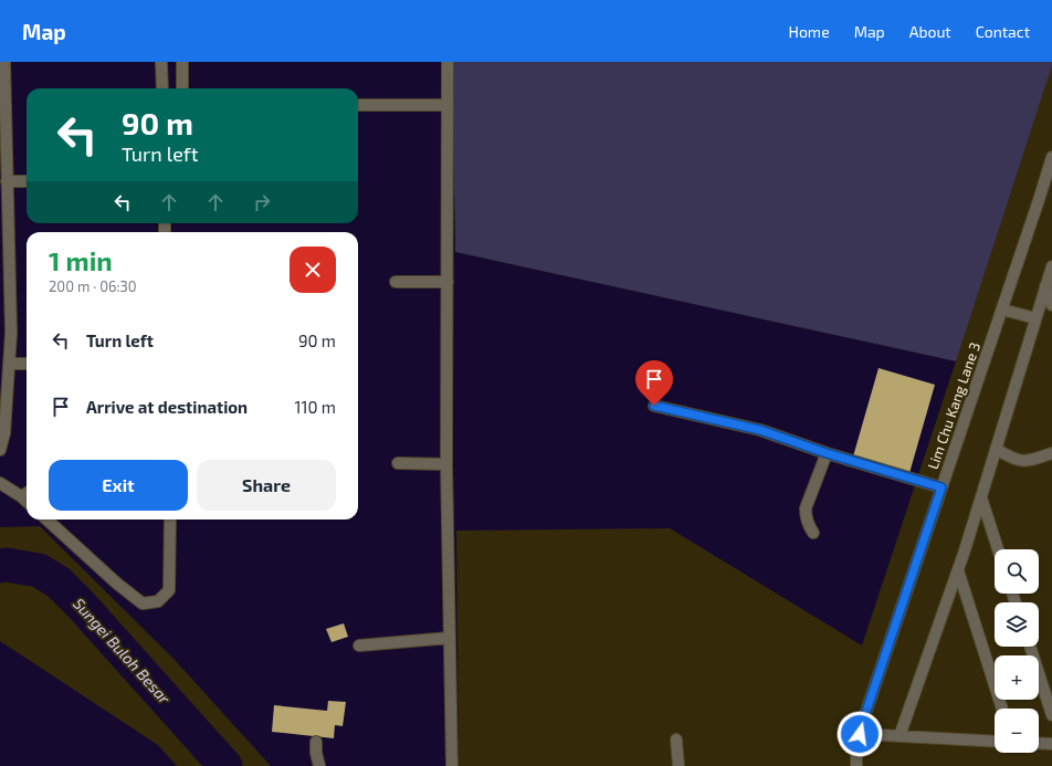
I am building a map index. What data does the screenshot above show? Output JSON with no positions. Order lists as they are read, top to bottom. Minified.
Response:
{"streets":{"street":["Lim Chu Kang Lane 3"]},"water":["Sungei Buloh Besar"],"page":{"header":"Map","nav":["Home","Map","About","Contact"],"turn":["90 m","Turn left"],"heading":["1 min","200 m · 06:30"],"list":[{"name":"Turn left","value":"90 m"},{"name":"Arrive at destination","value":"110 m"}],"buttons":["Exit","Share"],"map_buttons":["+","−"]}}
